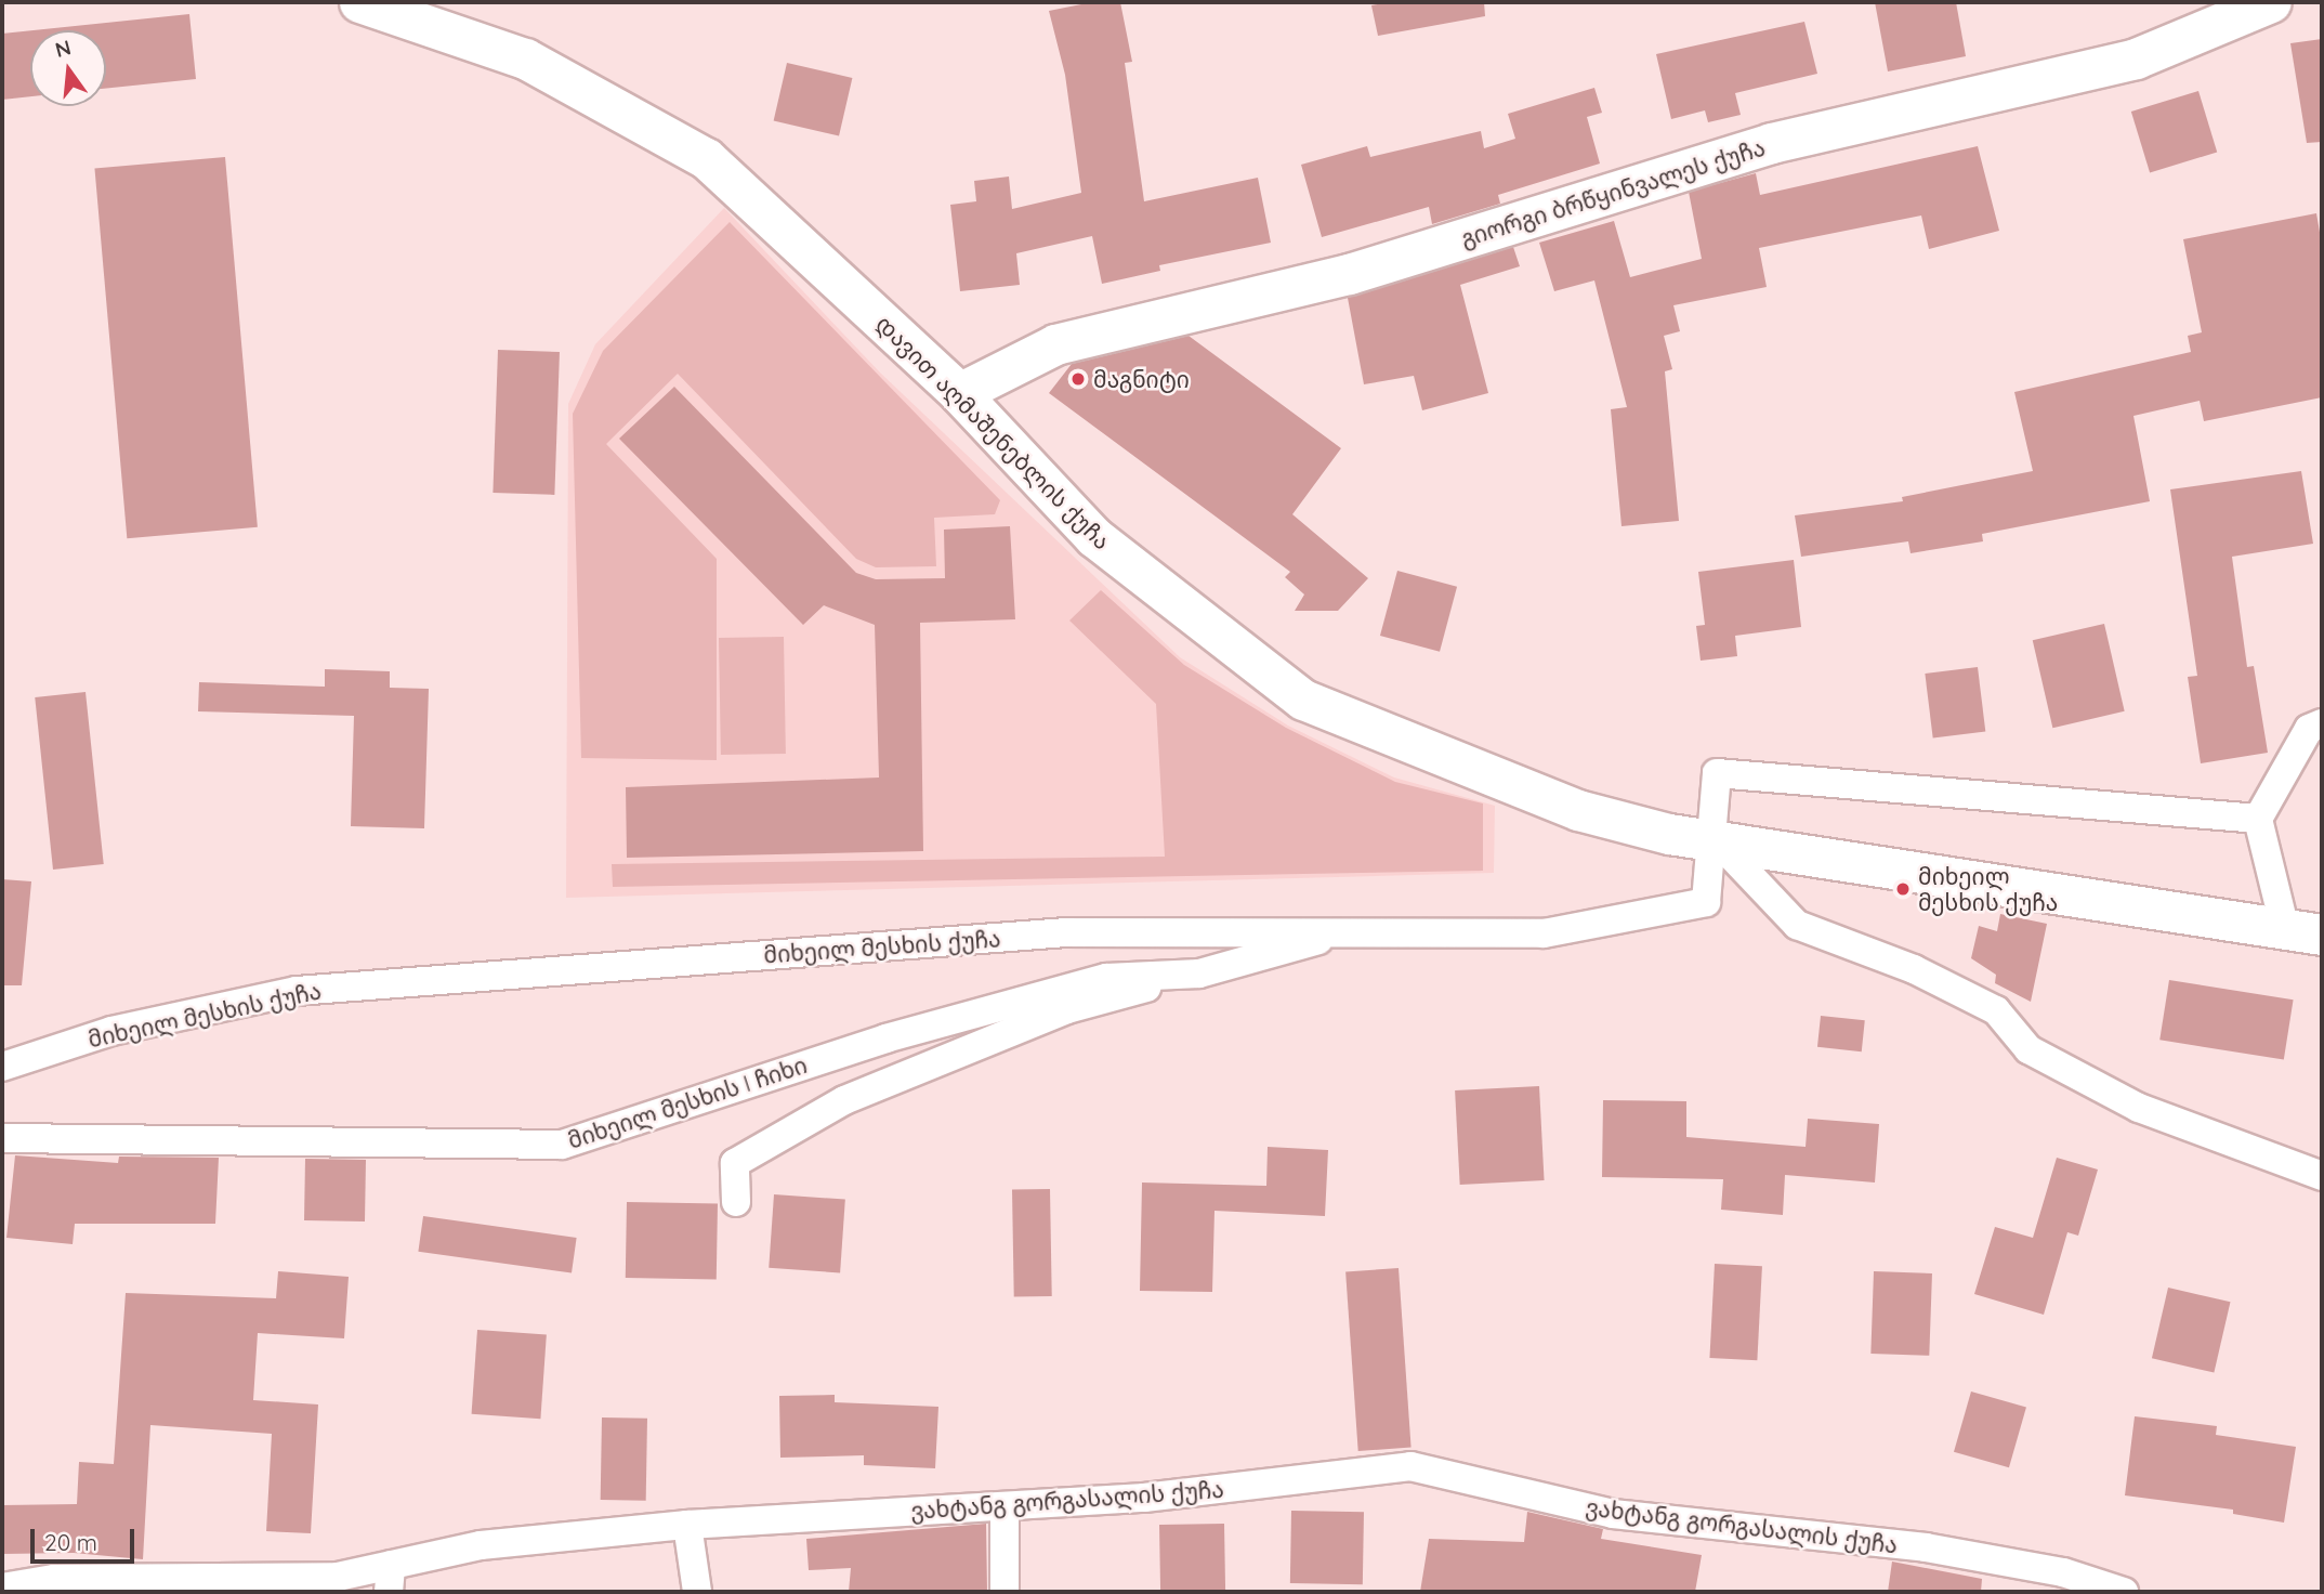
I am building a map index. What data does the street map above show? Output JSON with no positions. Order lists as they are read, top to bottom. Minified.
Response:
{"streets":{"street":["გიორგი ბრწყინვალეს ქუჩა","დავით აღმაშენებლის ქუჩა","მიხეილ მესხის ქუჩა","მიხეილ მესხის I ჩიხი","ვახტანგ გორგასალის ქუჩა"]},"crossings":[["გიორგი ბრწყინვალეს ქუჩა","დავით აღმაშენებლის ქუჩა"],["დავით აღმაშენებლის ქუჩა","მიხეილ მესხის ქუჩა"],["მიხეილ მესხის ქუჩა","მიხეილ მესხის I ჩიხი"]],"places":["მაგნიტი","მიხეილ მესხის ქუჩა"],"scale_bar":"20 m","north":"top"}
